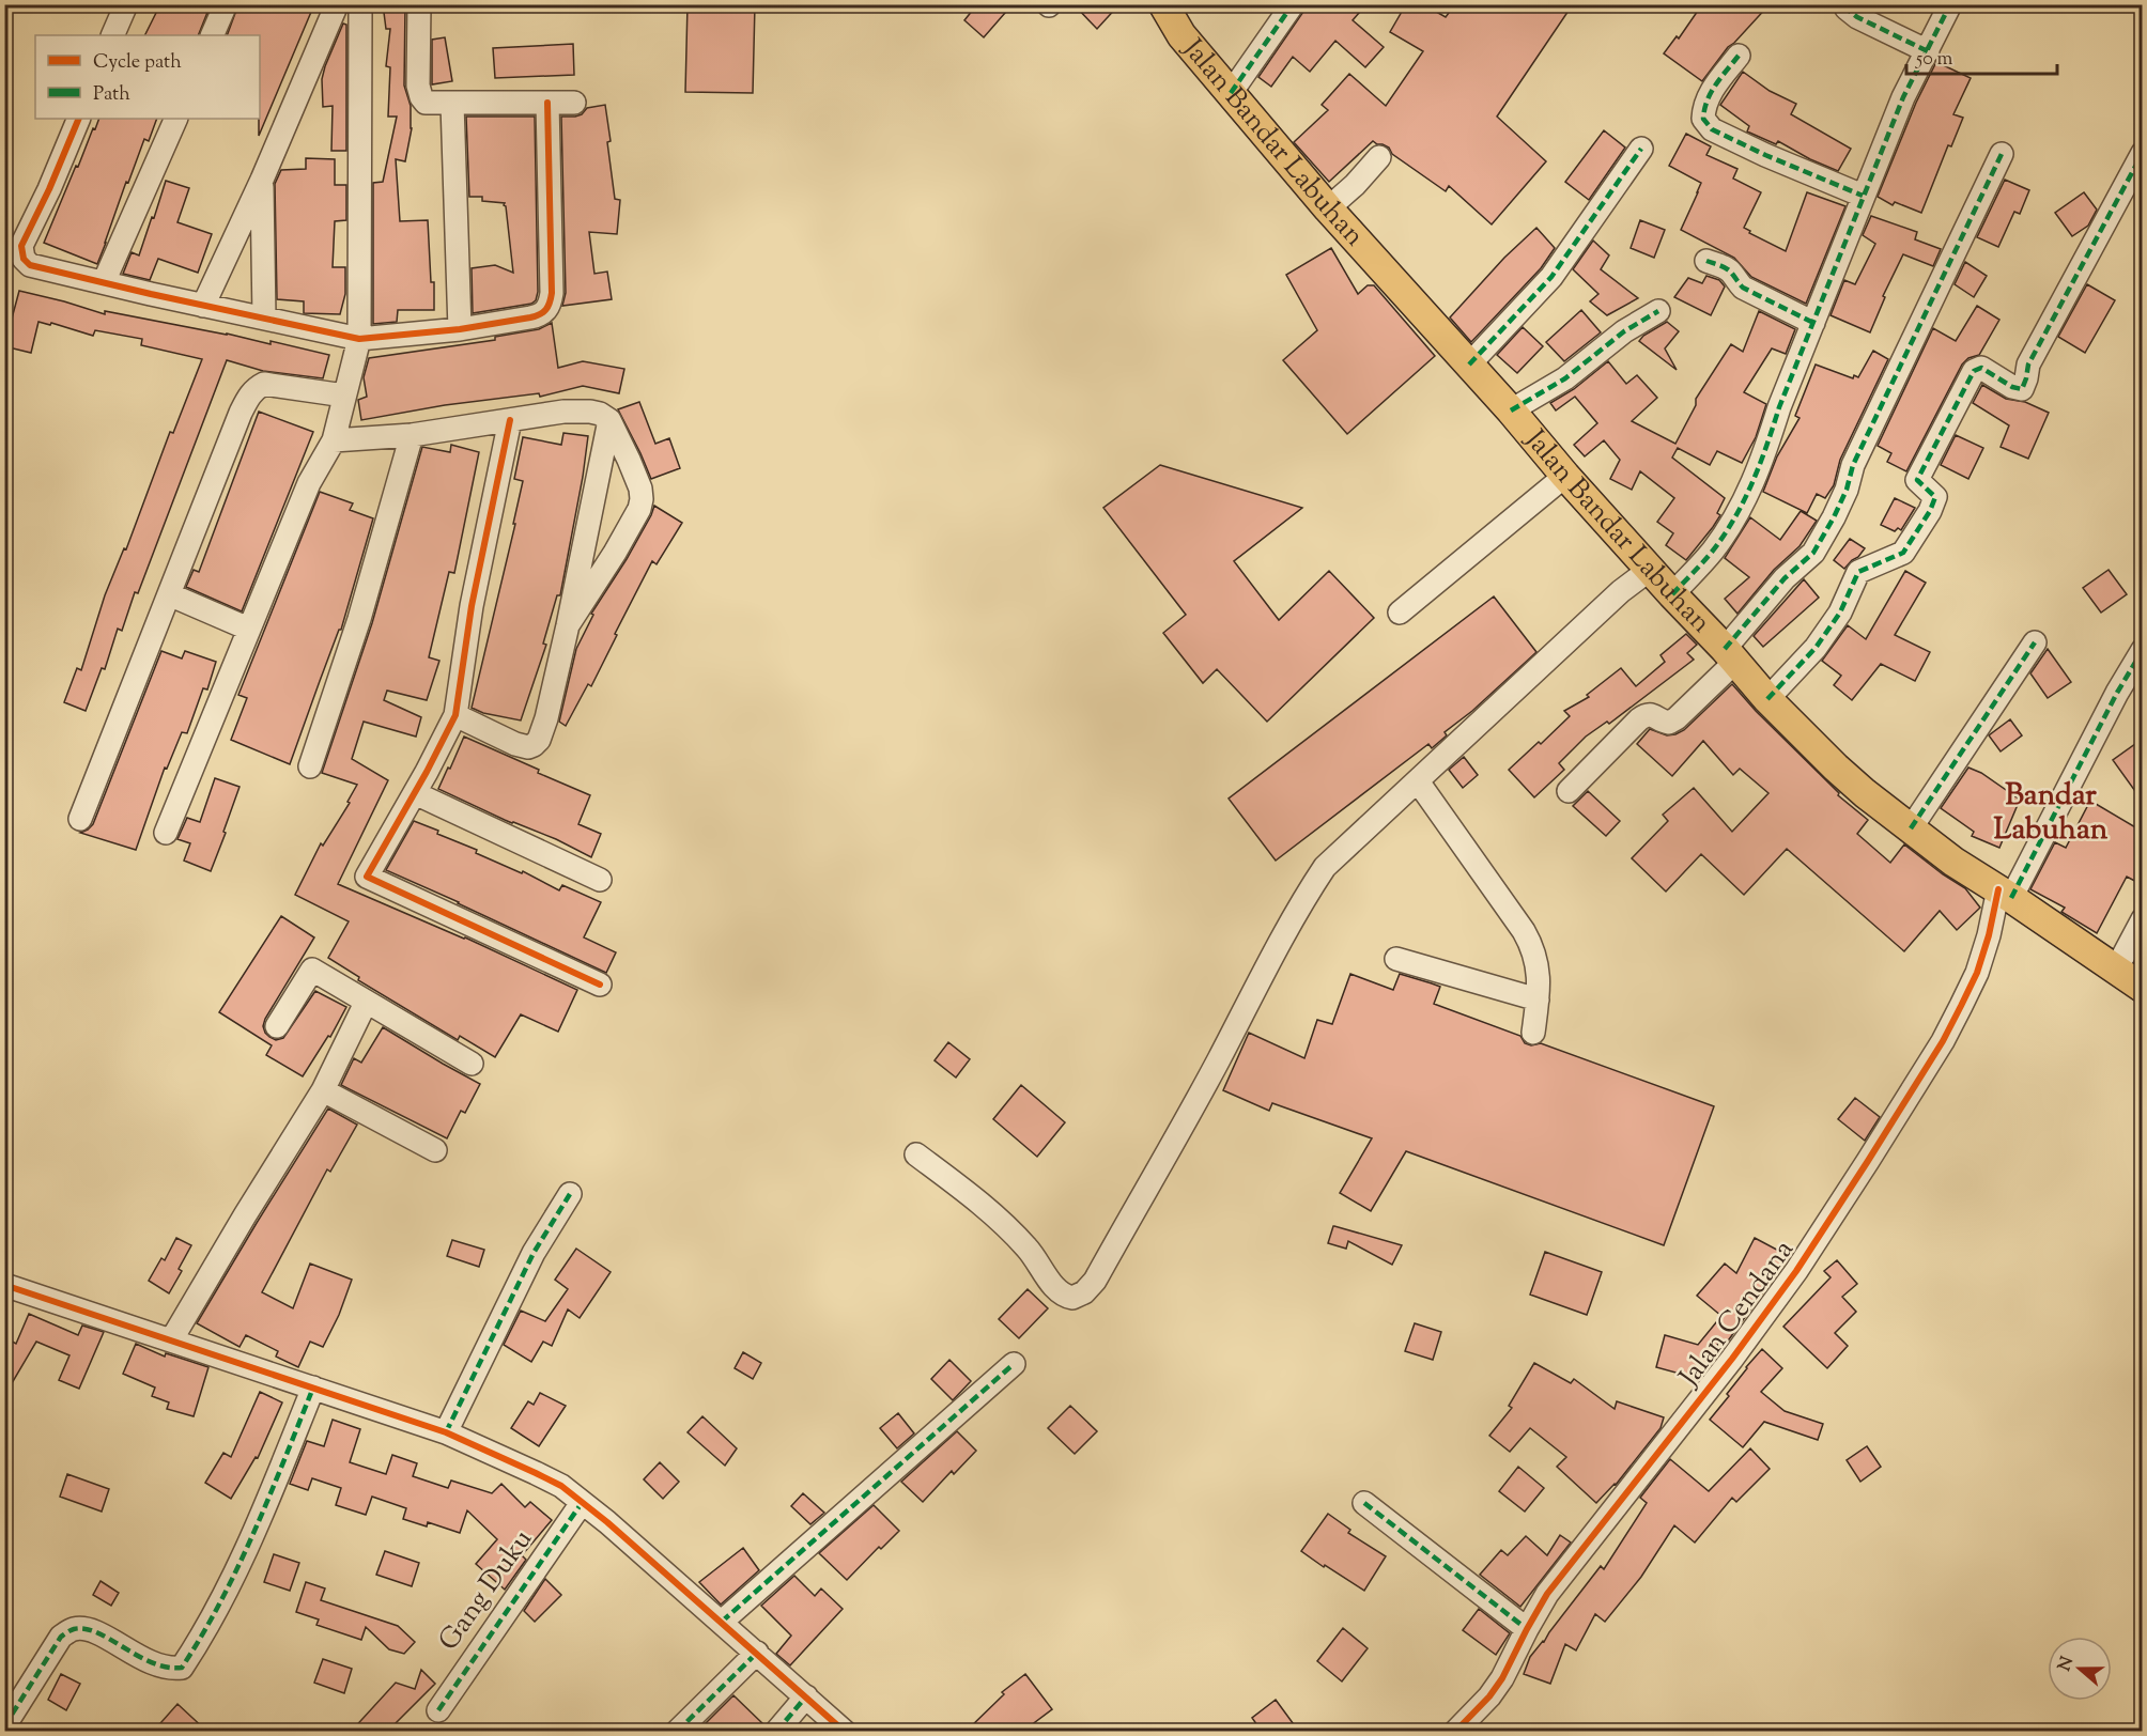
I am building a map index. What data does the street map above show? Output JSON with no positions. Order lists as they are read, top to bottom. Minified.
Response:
{"streets":{"main road":["Jalan Bandar Labuhan"],"street":["Jalan Cendana","Gang Duku"]},"crossings":[["Jalan Bandar Labuhan","Jalan Cendana"]],"districts":["Bandar Labuhan"],"legend":["Cycle path","Path"],"scale_bar":"50 m","north":"left"}
